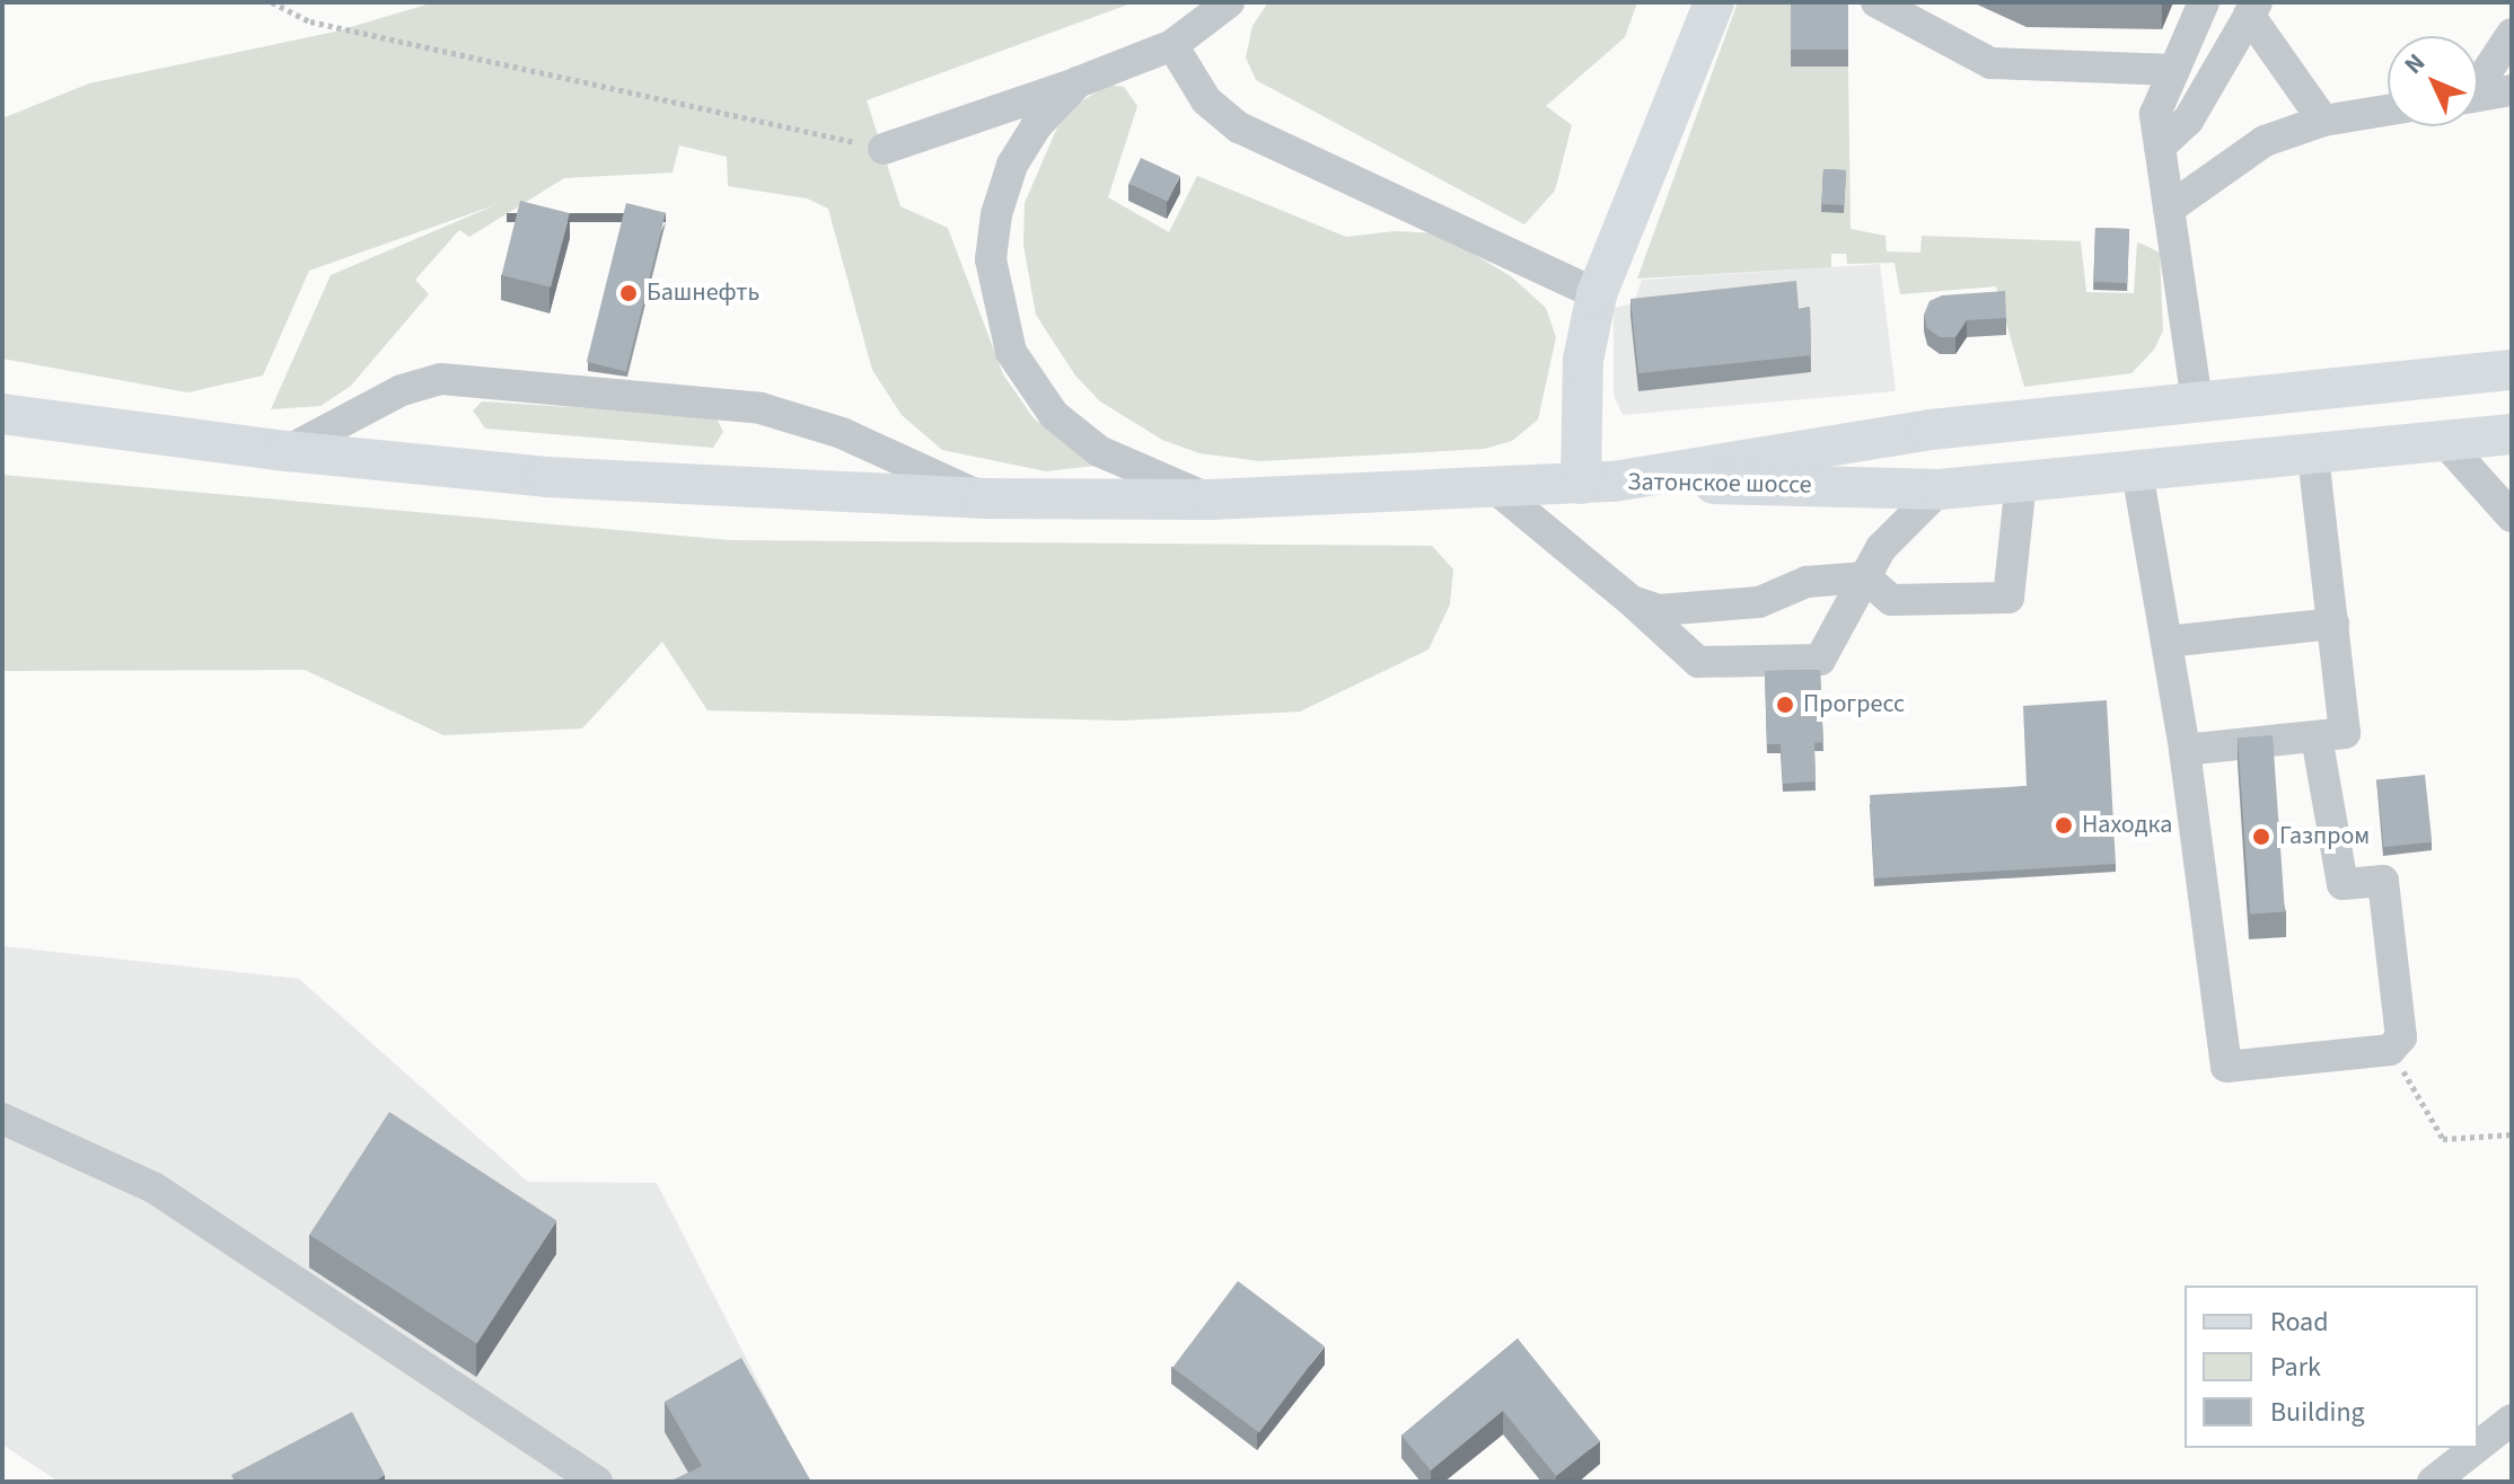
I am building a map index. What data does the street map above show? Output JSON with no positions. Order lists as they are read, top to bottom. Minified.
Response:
{"streets":{"main road":["Затонское шоссе"]},"places":["Башнефть","Прогресс","Находка","Газпром"],"legend":["Road","Park","Building"],"north":"top left"}
